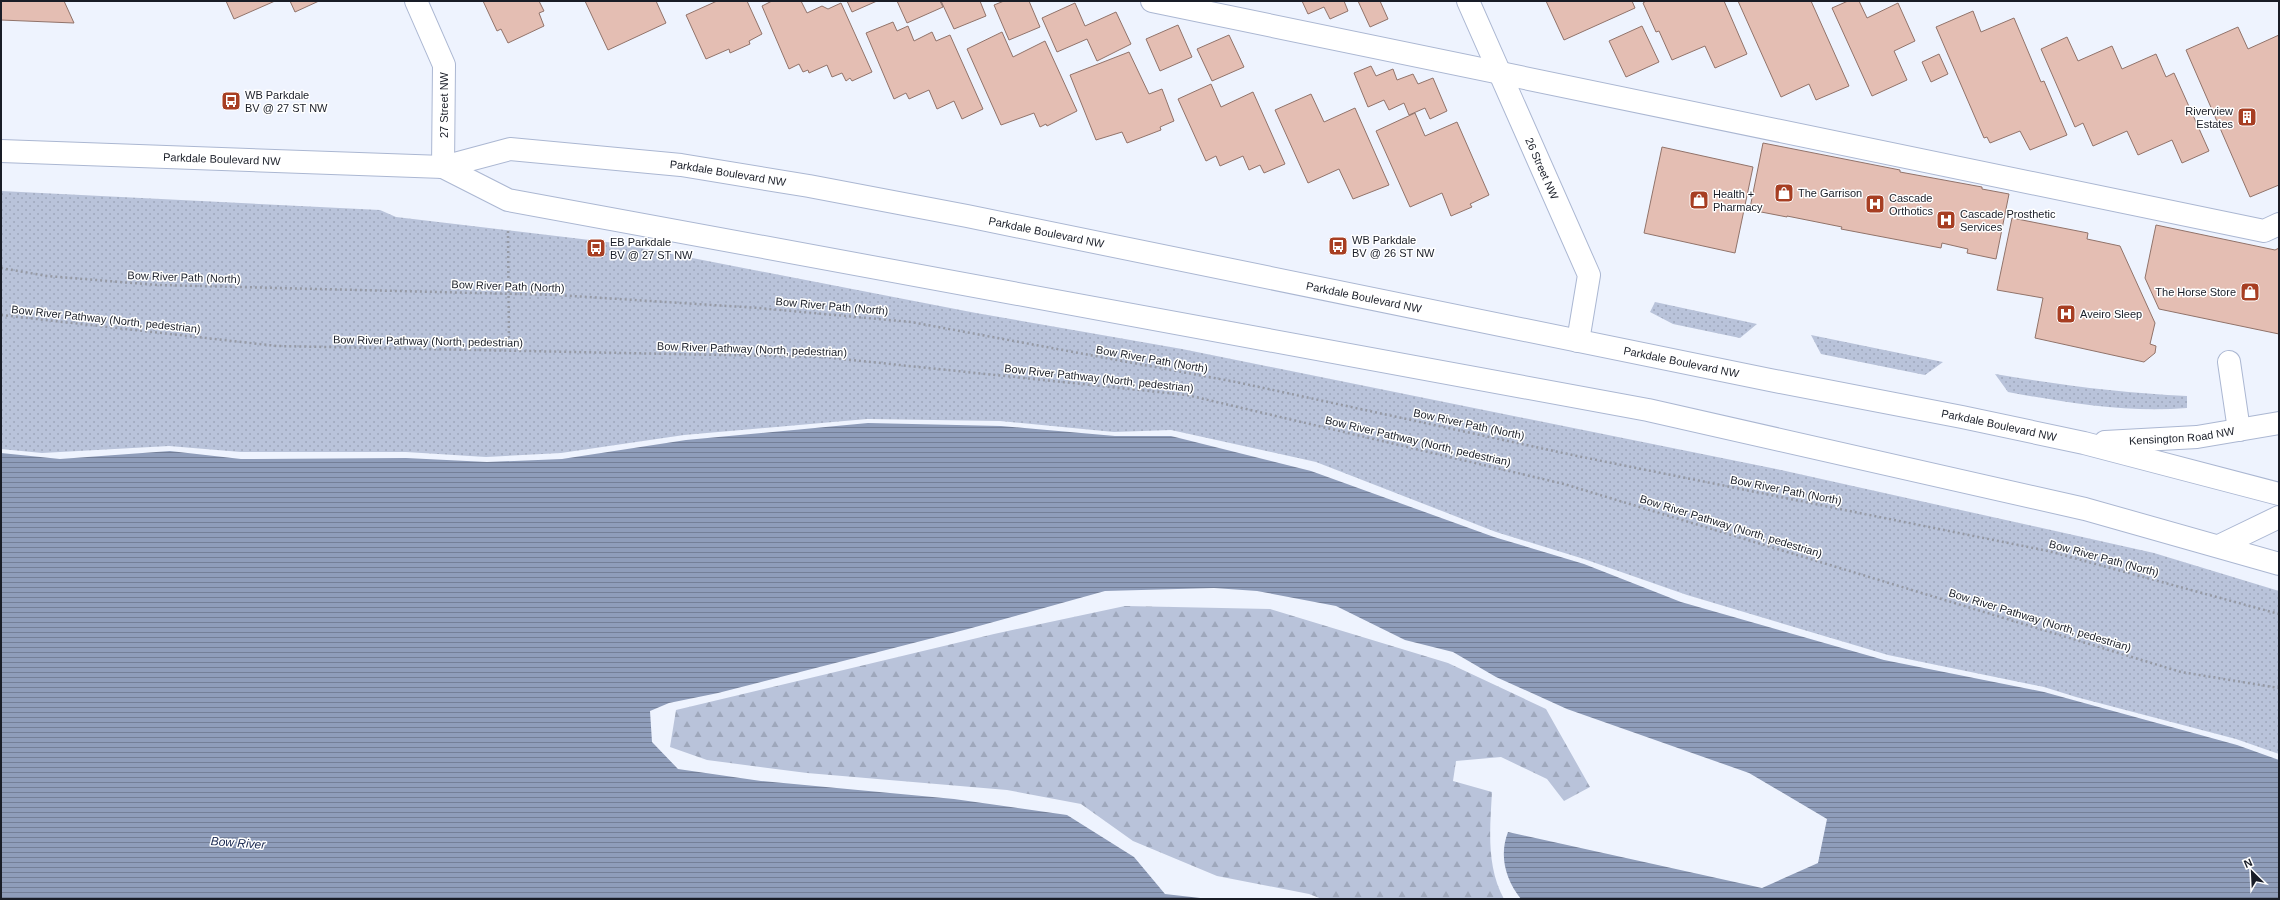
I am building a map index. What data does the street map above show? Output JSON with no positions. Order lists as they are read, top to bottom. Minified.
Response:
{"streets":{"main road":["27 Street NW","Parkdale Boulevard NW","26 Street NW","Kensington Road NW"],"path":["Bow River Path (North)","Bow River Pathway (North, pedestrian)"]},"crossings":[["27 Street NW","Parkdale Boulevard NW"],["Parkdale Boulevard NW","26 Street NW"],["Parkdale Boulevard NW","Kensington Road NW"]],"water":["Bow River"],"places":{"bus stop":["WB Parkdale BV @ 27 ST NW","WB Parkdale BV @ 26 ST NW","EB Parkdale BV @ 27 ST NW"],"building":["Riverview Estates"],"shop":["The Garrison","Health + Pharmacy","The Horse Store"],"hospital":["Cascade Orthotics","Cascade Prosthetic Services","Aveiro Sleep"]},"north":"top left"}
